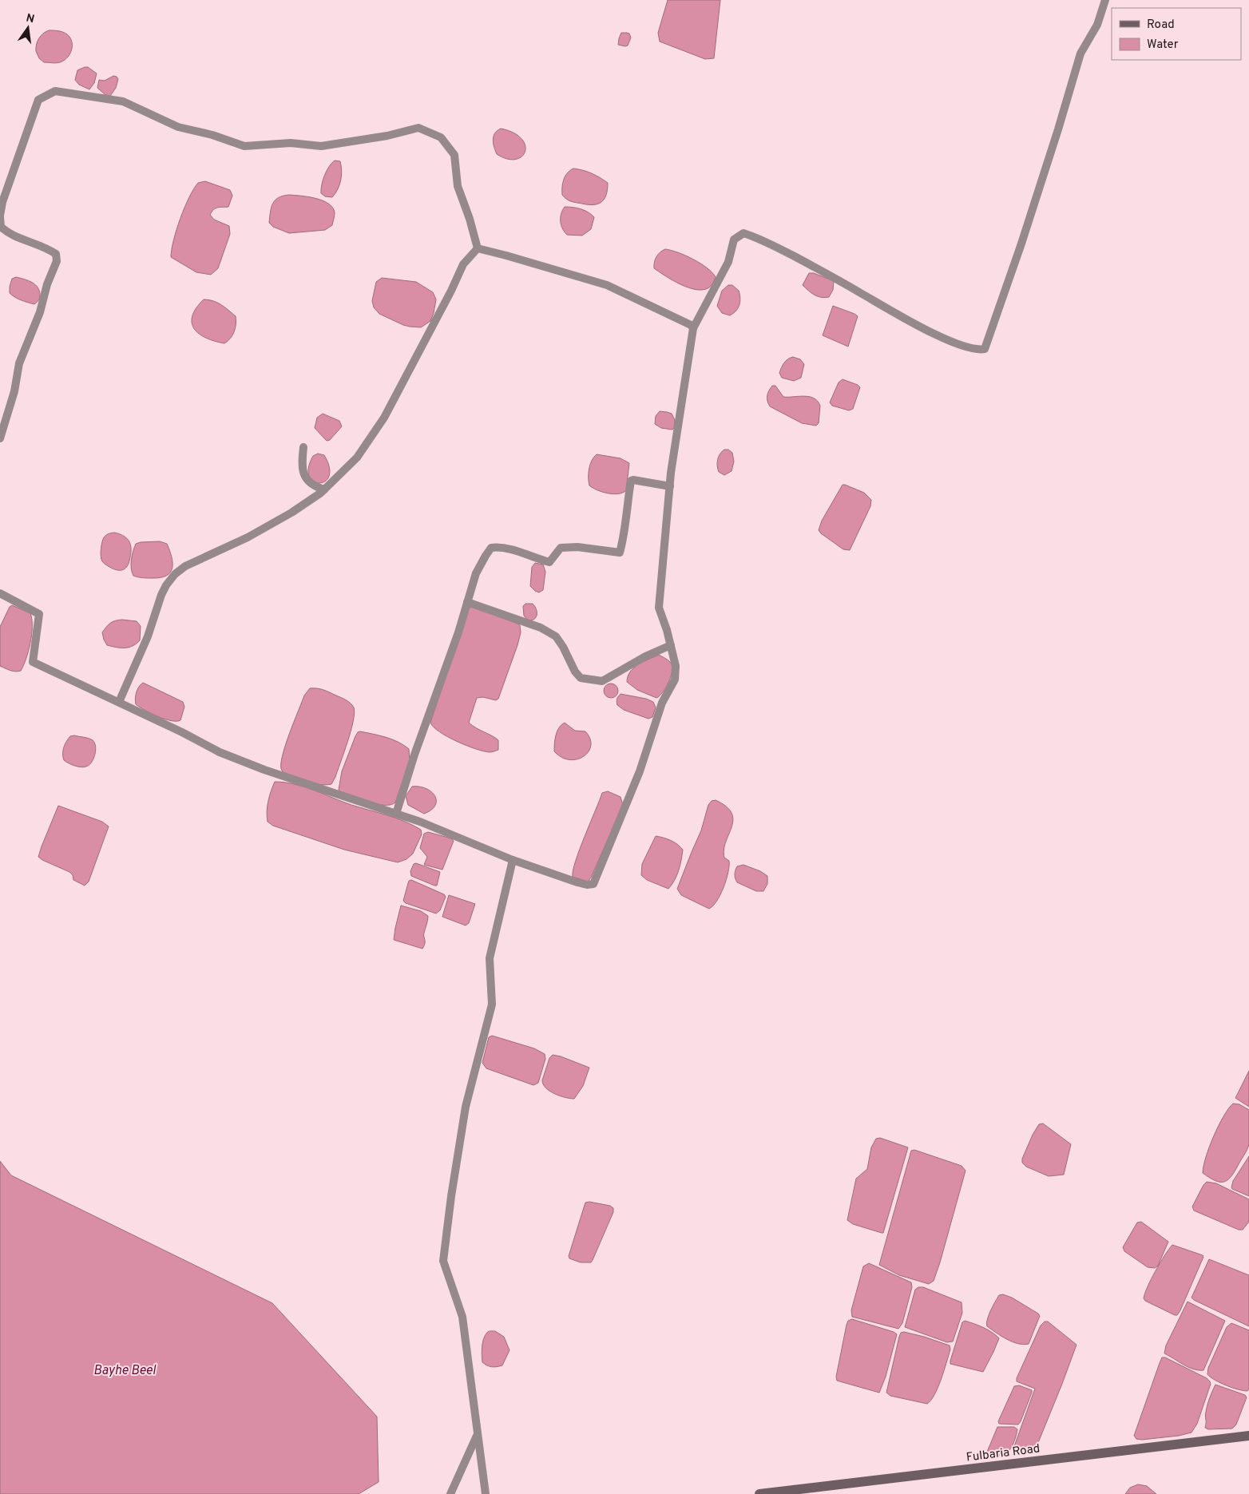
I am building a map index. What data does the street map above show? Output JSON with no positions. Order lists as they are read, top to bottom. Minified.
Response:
{"streets":{"main road":["Fulbaria Road"]},"water":["Bayhe Beel"],"legend":["Road","Water"],"north":"top"}
